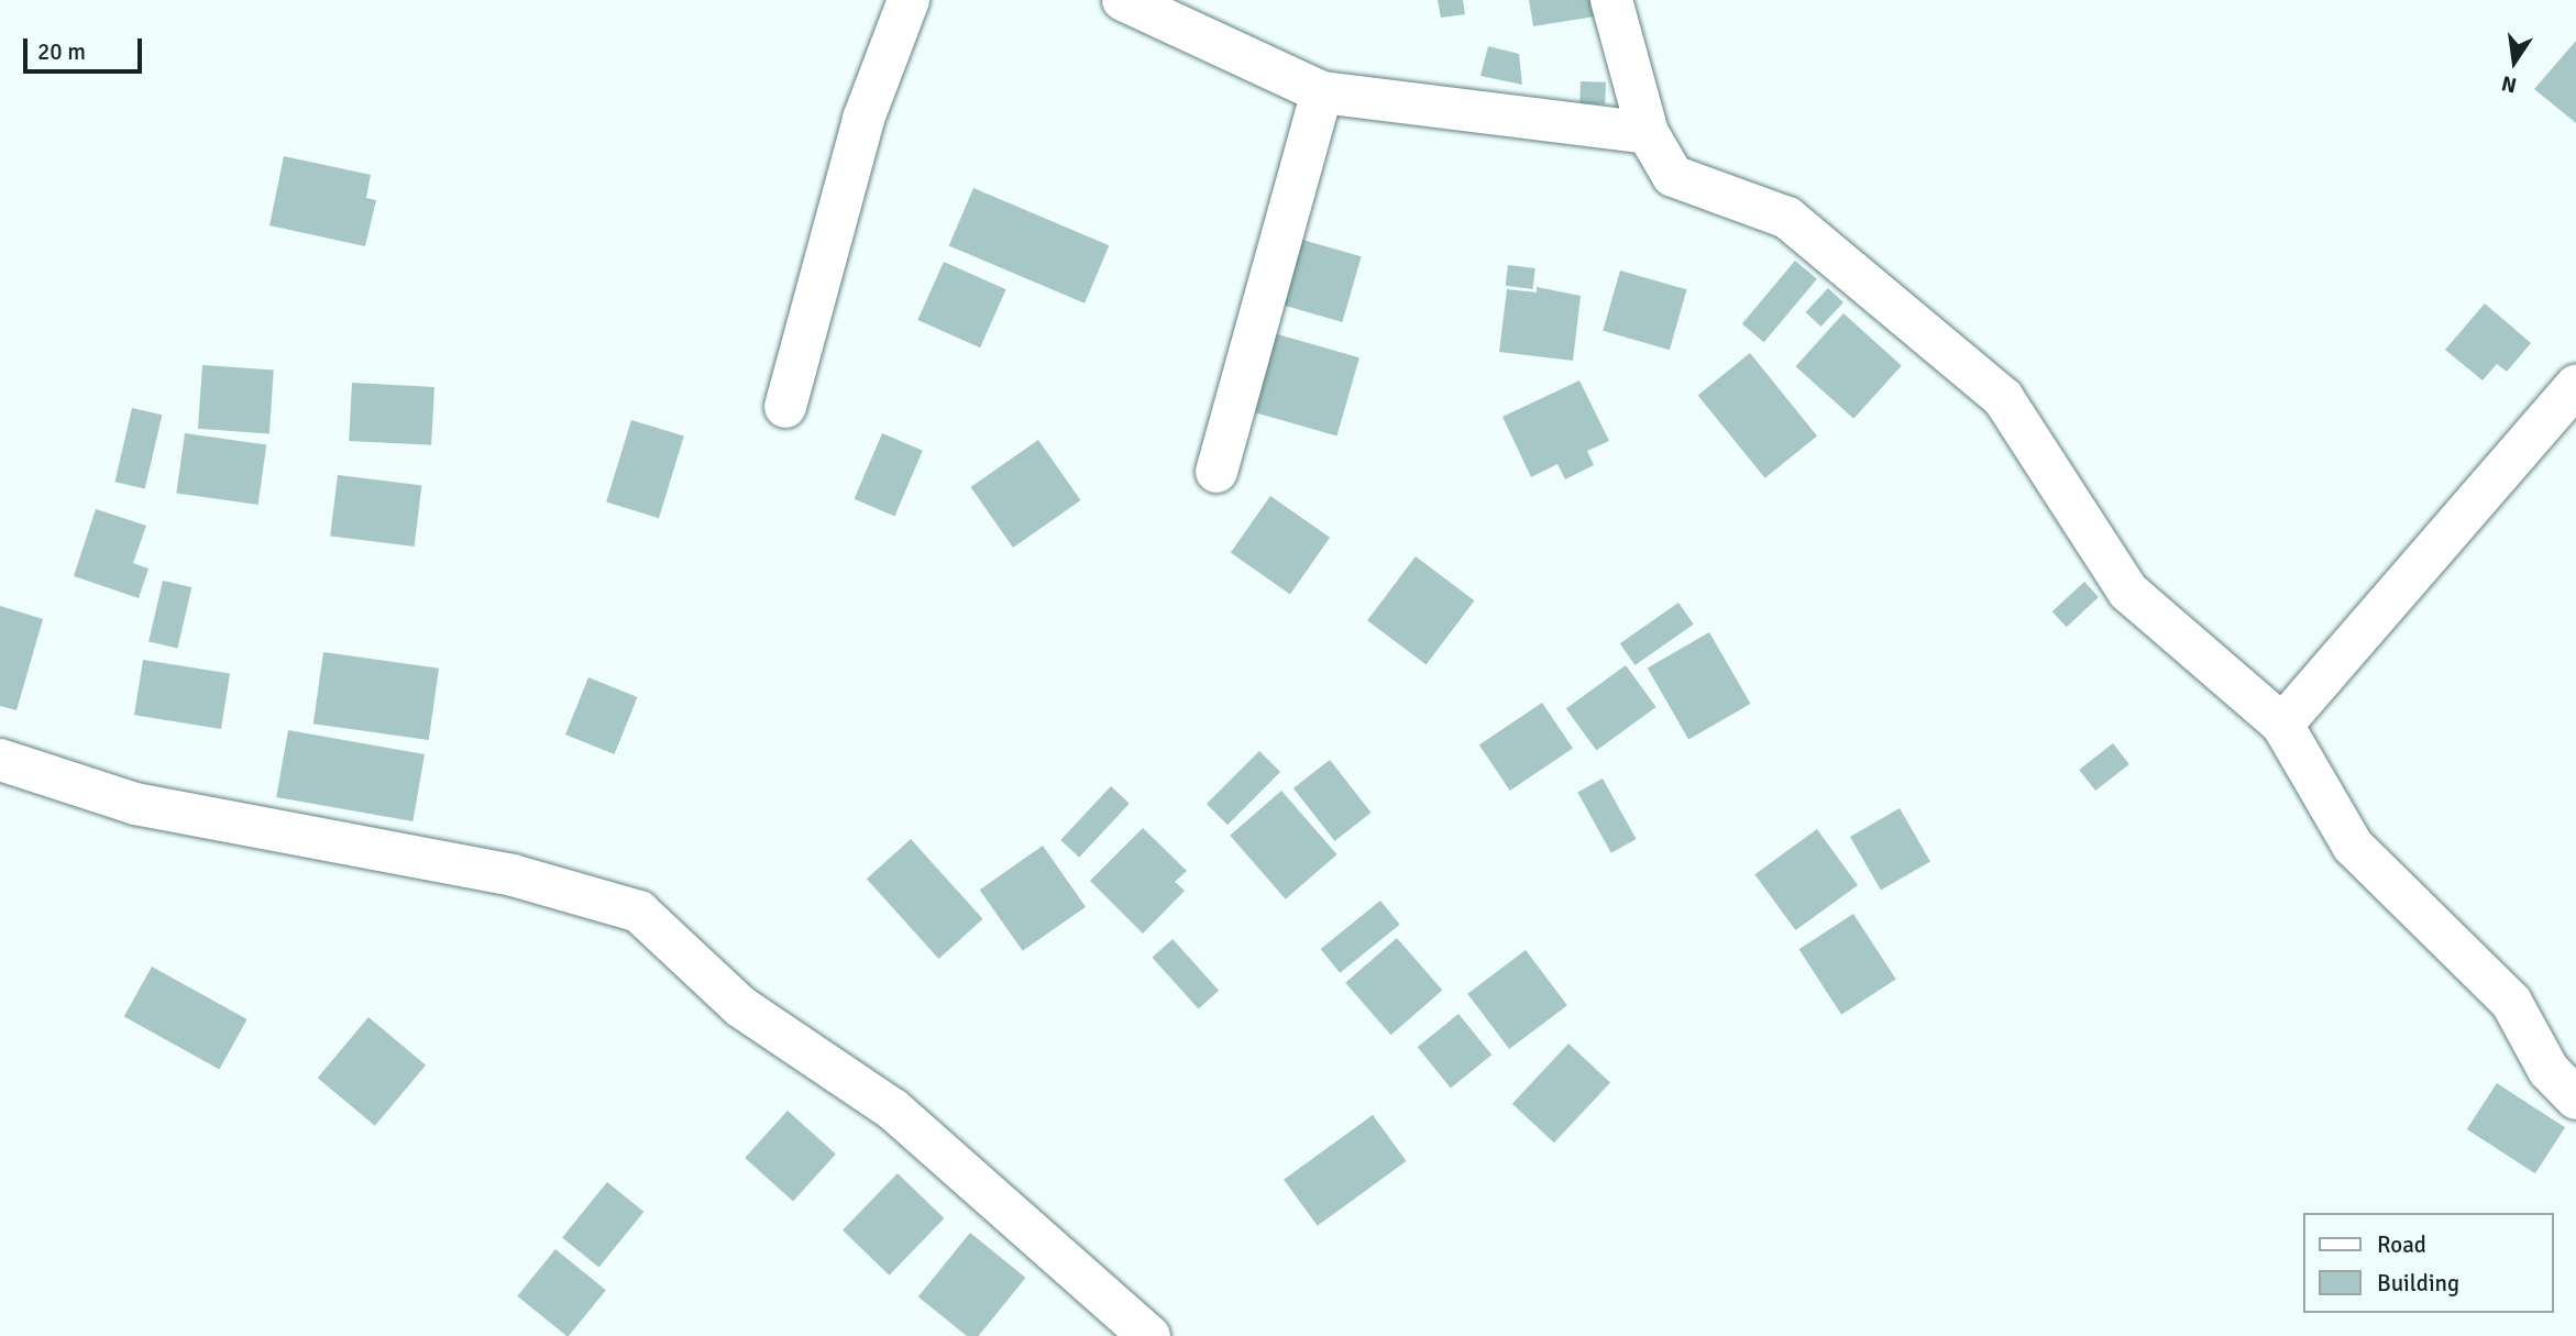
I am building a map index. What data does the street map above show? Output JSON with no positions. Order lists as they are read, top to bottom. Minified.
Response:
{"legend":["Road","Building"],"scale_bar":"20 m","north":"bottom"}
